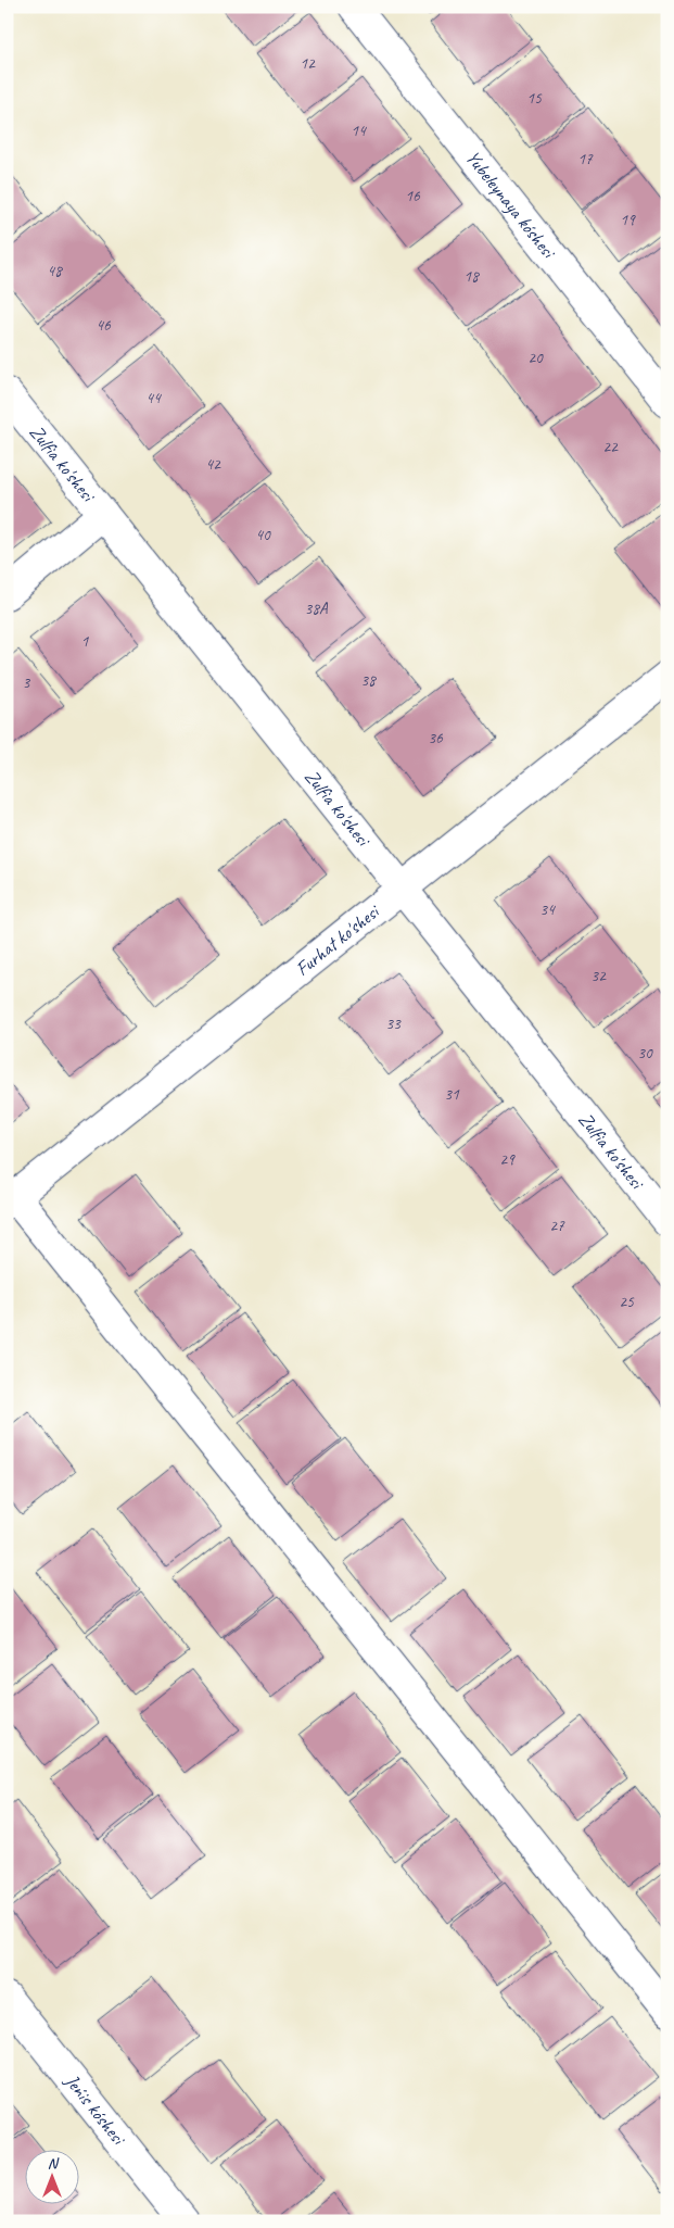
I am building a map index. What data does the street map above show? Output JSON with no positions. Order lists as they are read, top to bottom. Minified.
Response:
{"streets":{"street":["Yubeleynaya kóshesi","Zulfia ko'shesi","Furhat ko'shesi","Jeńis kóshesi"]},"crossings":[["Zulfia ko'shesi","Furhat ko'shesi"]],"house_numbers":["12","15","14","17","16","19","48","18","46","20","44","22","42","40","38A","1","38","3","36","34","32","33","30","31","29","27","25"],"north":"top"}
